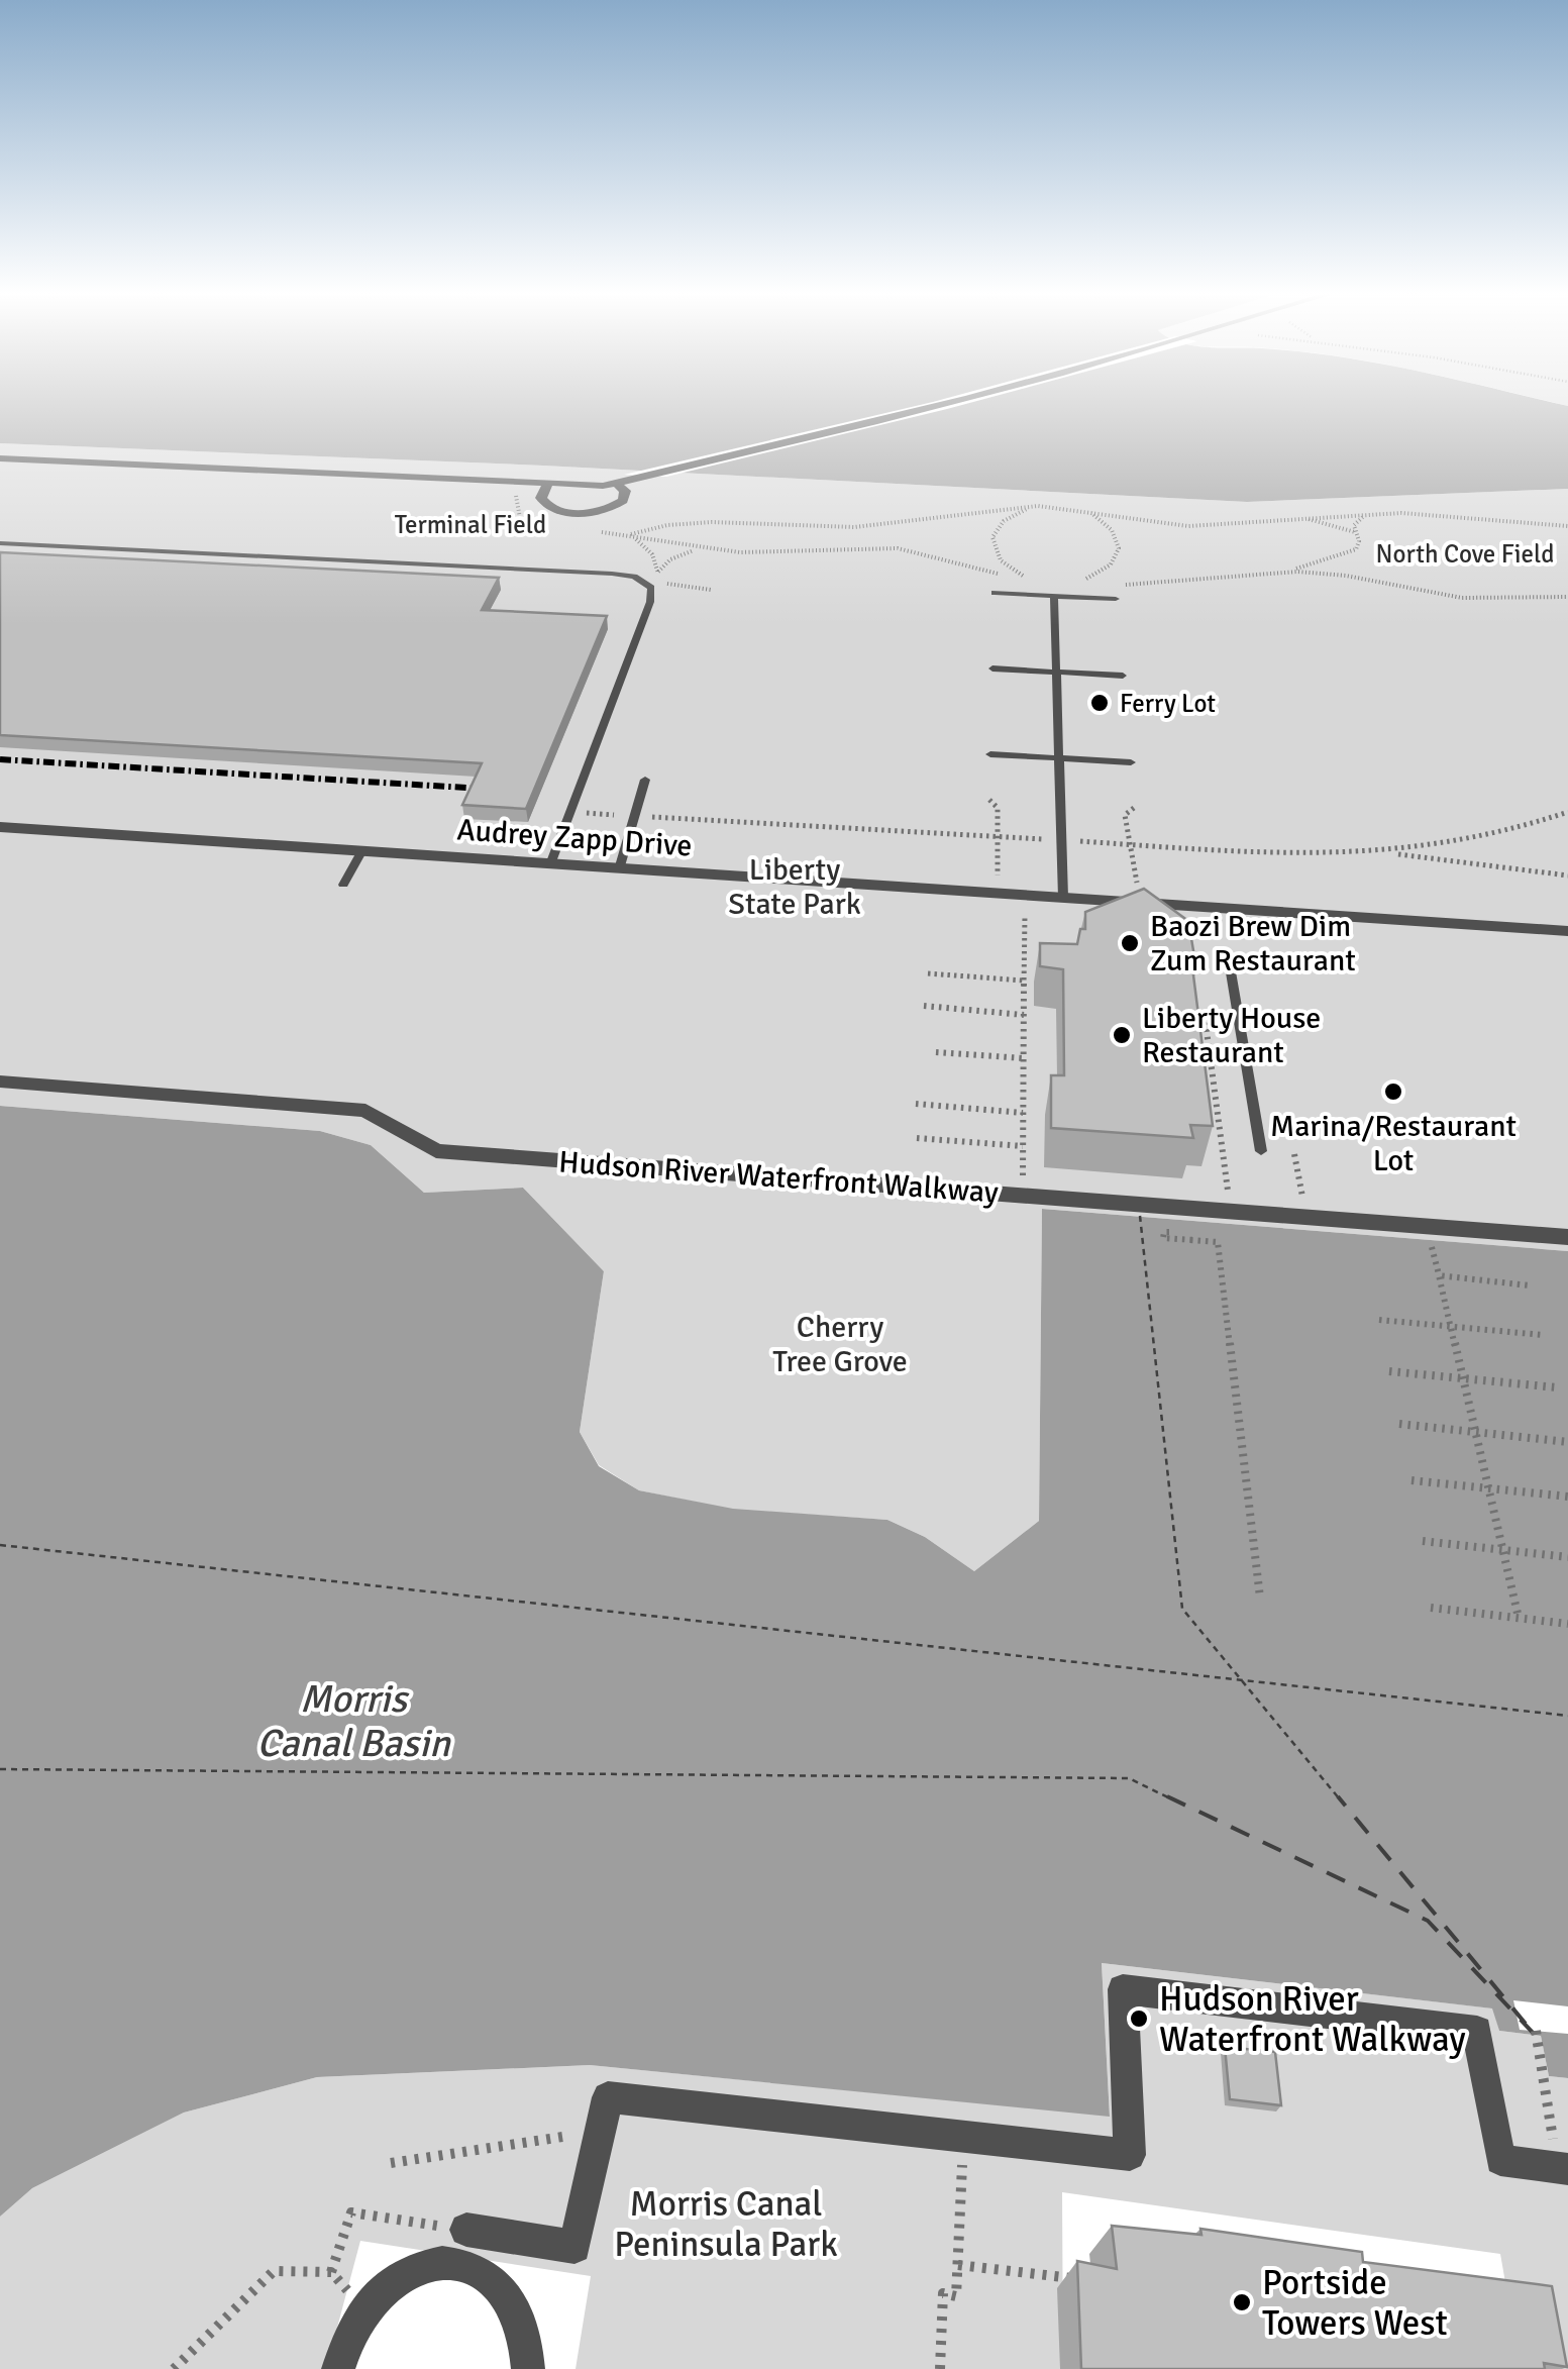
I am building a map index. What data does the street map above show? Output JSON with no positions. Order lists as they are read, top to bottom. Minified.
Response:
{"streets":{"street":["Audrey Zapp Drive","Hudson River Waterfront Walkway"]},"water":["Morris Canal Basin"],"parks":["Terminal Field","North Cove Field","Liberty State Park","Cherry Tree Grove","Morris Canal Peninsula Park"],"places":["Ferry Lot","Baozi Brew Dim Zum Restaurant","Liberty House Restaurant","Marina/Restaurant Lot","Hudson River Waterfront Walkway","Portside Towers West"]}
